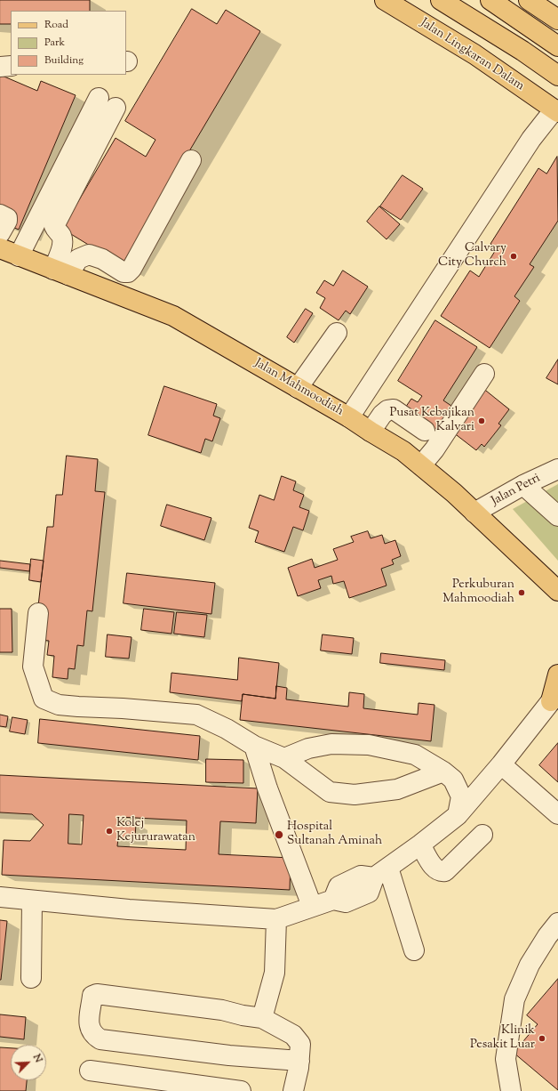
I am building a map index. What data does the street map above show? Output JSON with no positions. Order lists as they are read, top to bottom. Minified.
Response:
{"streets":{"main road":["Jalan Lingkaran Dalam","Jalan Mahmoodiah"],"street":["Jalan Petri"]},"crossings":[["Jalan Mahmoodiah","Jalan Petri"]],"places":["Calvary City Church","Pusat Kebajikan Kalvari","Perkuburan Mahmoodiah","Kolej Kejururawatan","Hospital Sultanah Aminah","Klinik Pesakit Luar"],"legend":["Road","Park","Building"],"north":"top right"}
